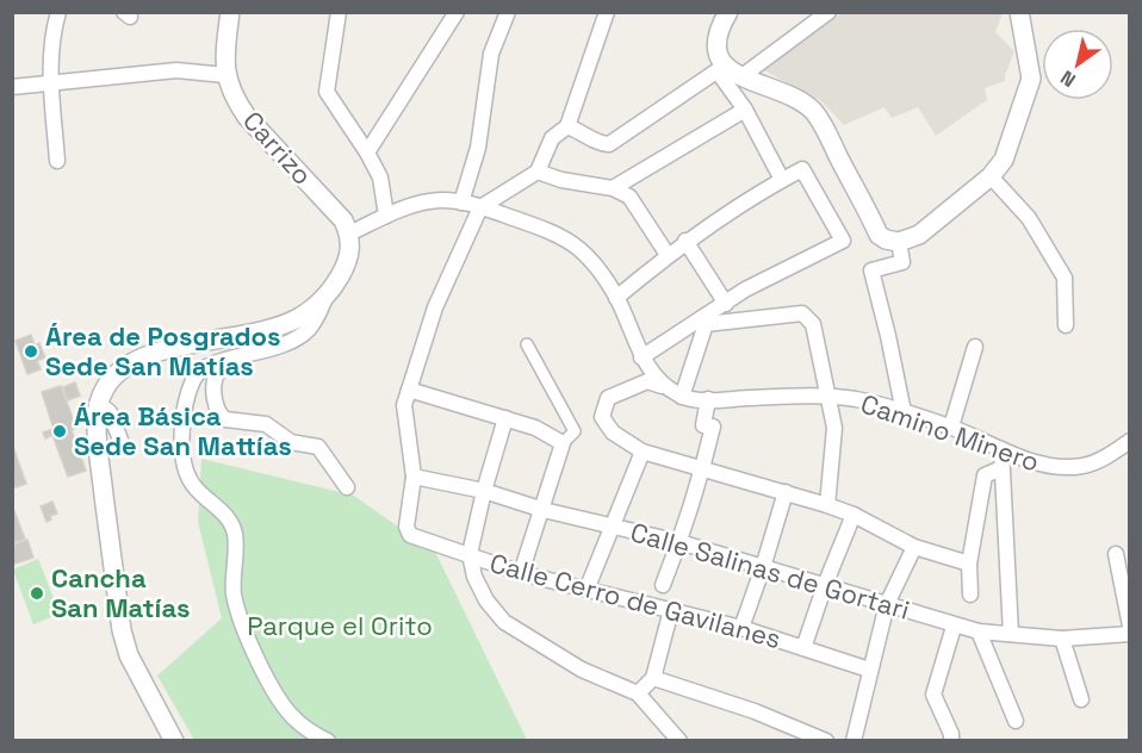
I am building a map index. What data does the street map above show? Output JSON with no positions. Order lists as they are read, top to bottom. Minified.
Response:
{"streets":{"street":["Carrizo","Camino Minero","Calle Salinas de Gortari","Calle Cerro de Gavilanes"]},"crossings":[["Carrizo","Camino Minero"],["Calle Salinas de Gortari","Calle Cerro de Gavilanes"]],"parks":["Parque el Orito"],"places":["Área de Posgrados Sede San Matías","Área Básica Sede San Mattías","Cancha San Matías"],"north":"bottom left"}
